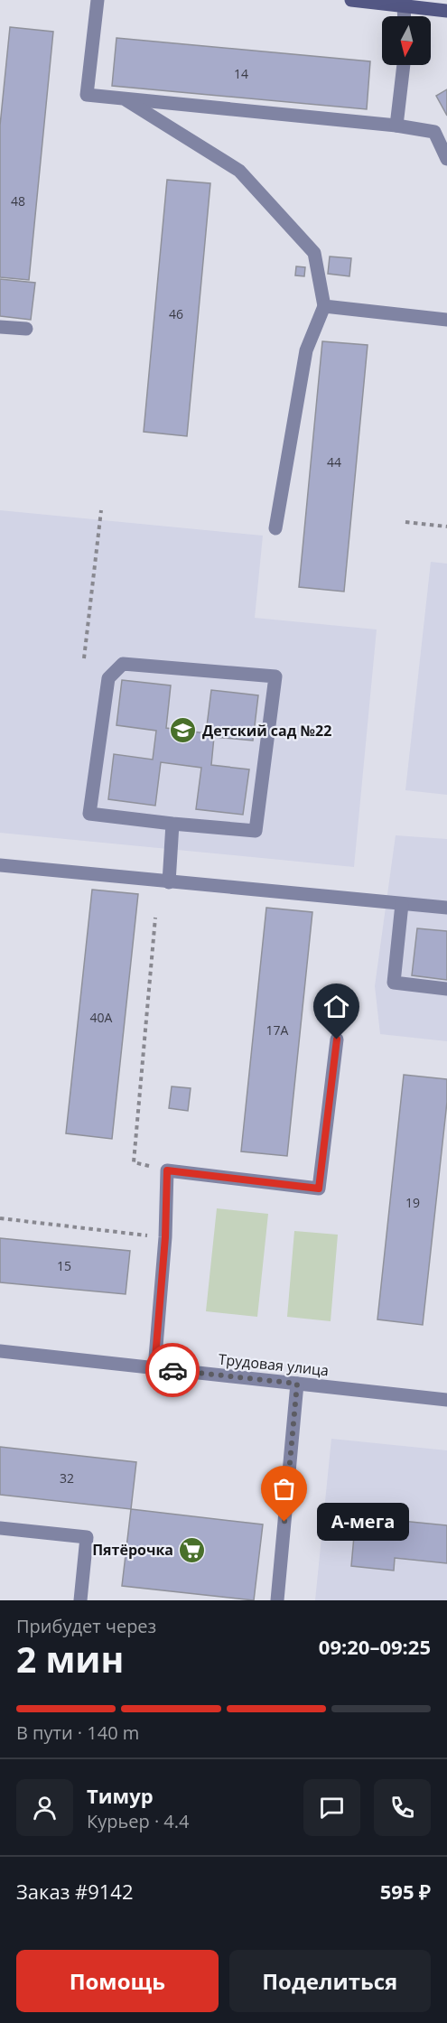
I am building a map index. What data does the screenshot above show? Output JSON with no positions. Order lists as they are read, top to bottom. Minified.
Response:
{"streets":{"street":["Трудовая улица"]},"places":{"school or university":["Детский сад №22"],"other":["А-мега"],"supermarket":["Пятёрочка"]},"house_numbers":["14","48","46","44","40А","17А","19","15","32"],"north":"bottom","page":{"bubble":"А-мега","heading":["2 мин","Прибудет через","09:20–09:25"],"panel":["Тимур","Курьер · 4.4","Заказ #9142","595 ₽"],"bar":"В пути · 140 m","buttons":["Помощь","Поделиться"]}}
